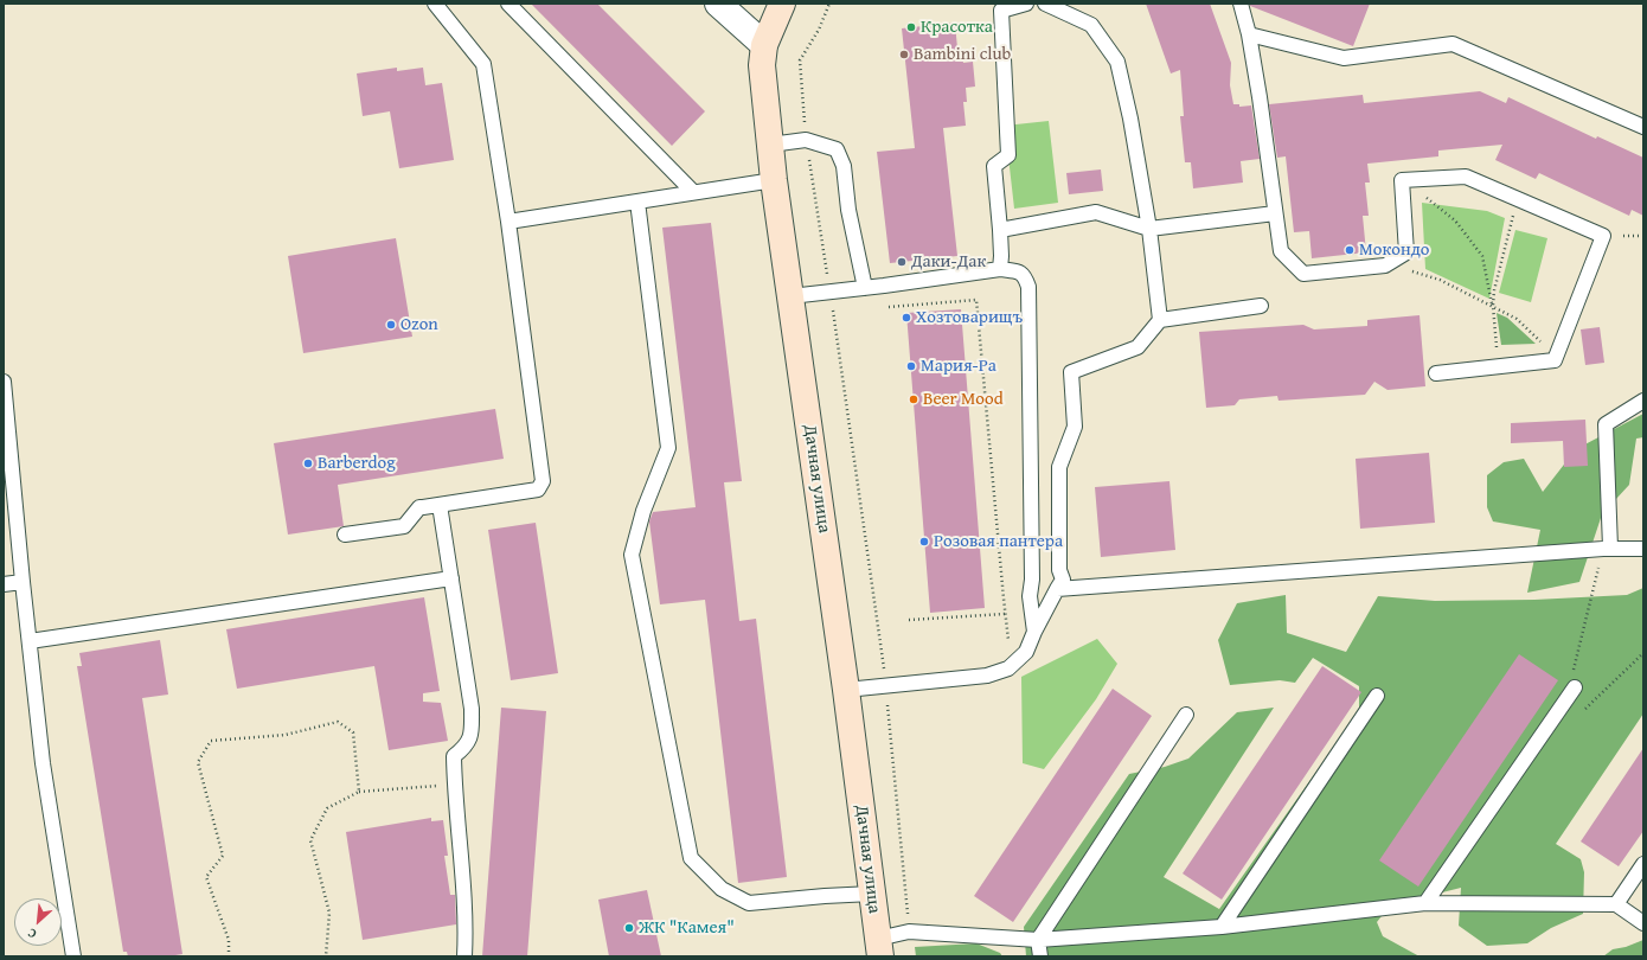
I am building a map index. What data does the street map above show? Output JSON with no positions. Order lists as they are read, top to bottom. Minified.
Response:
{"streets":{"street":["Дачная улица"]},"places":["Красотка","Bambini club","Мокондо","Даки-Дак","Хозтоварищъ","Ozon","Мария-Ра","Beer Mood","Barberdog","Розовая пантера","ЖК \"Камея\""],"north":"bottom left"}
